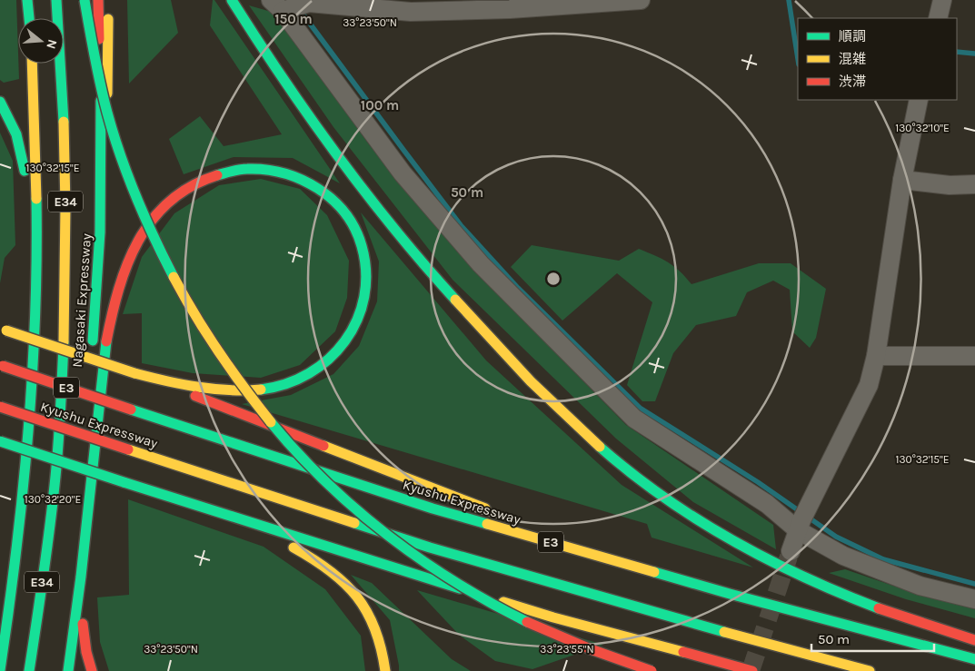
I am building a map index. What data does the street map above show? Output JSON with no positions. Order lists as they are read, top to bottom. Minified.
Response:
{"streets":{"highway":["E34","Nagasaki Expressway","E3","Kyushu Expressway"]},"crossings":[["E34","Nagasaki Expressway"]],"legend":["順調","混雑","渋滞"],"scale_bar":"50 m","north":"right","coordinates":["33°23'50\"N","130°32'10\"E","130°32'15\"E","130°32'20\"E","33°23'55\"N"],"rings":["150 m","100 m","50 m"]}
